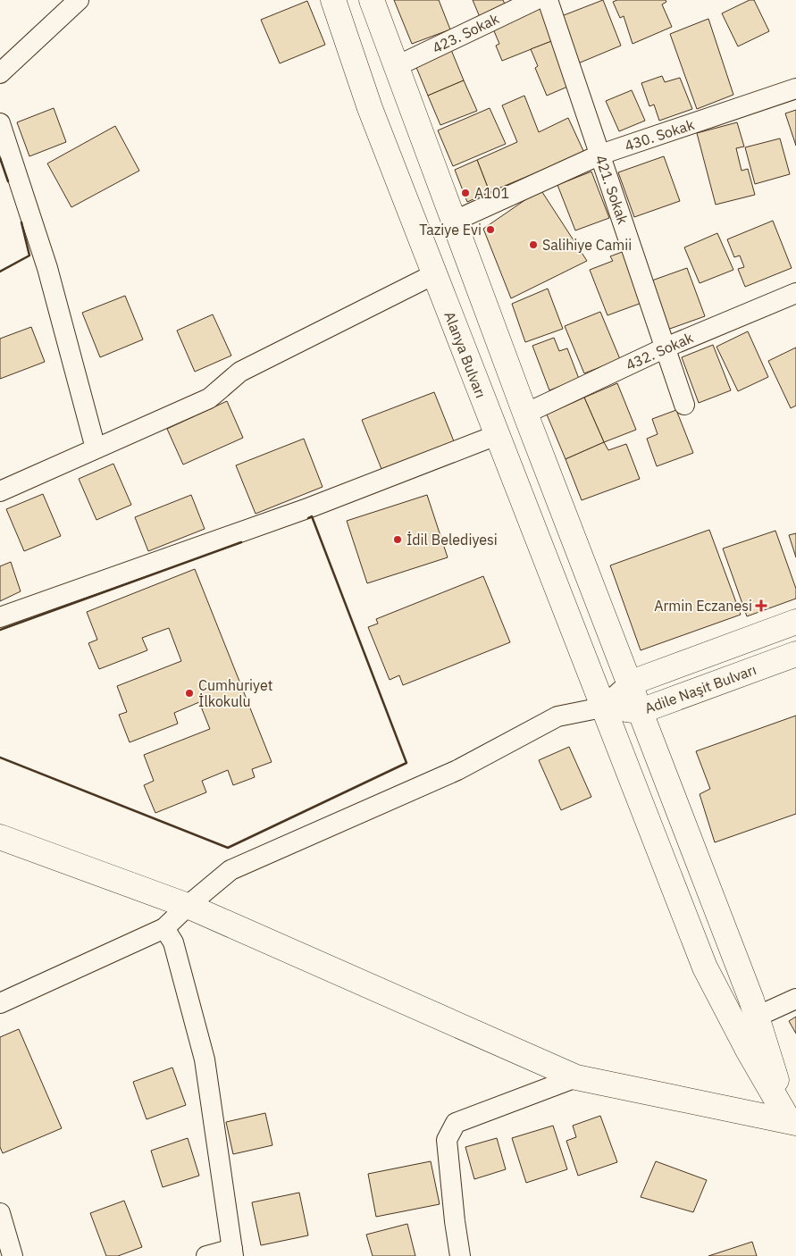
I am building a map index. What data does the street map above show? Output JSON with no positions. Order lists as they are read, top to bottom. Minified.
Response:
{"streets":{"main road":["Alanya Bulvarı","Adile Naşit Bulvarı"],"street":["423. Sokak","430. Sokak","421. Sokak","432. Sokak"]},"crossings":[["430. Sokak","421. Sokak"],["421. Sokak","432. Sokak"],["Alanya Bulvarı","Adile Naşit Bulvarı"]],"places":{"other":["A101","Taziye Evi","Salihiye Camii","İdil Belediyesi","Cumhuriyet İlkokulu"],"health":["Armin Eczanesi"]}}
